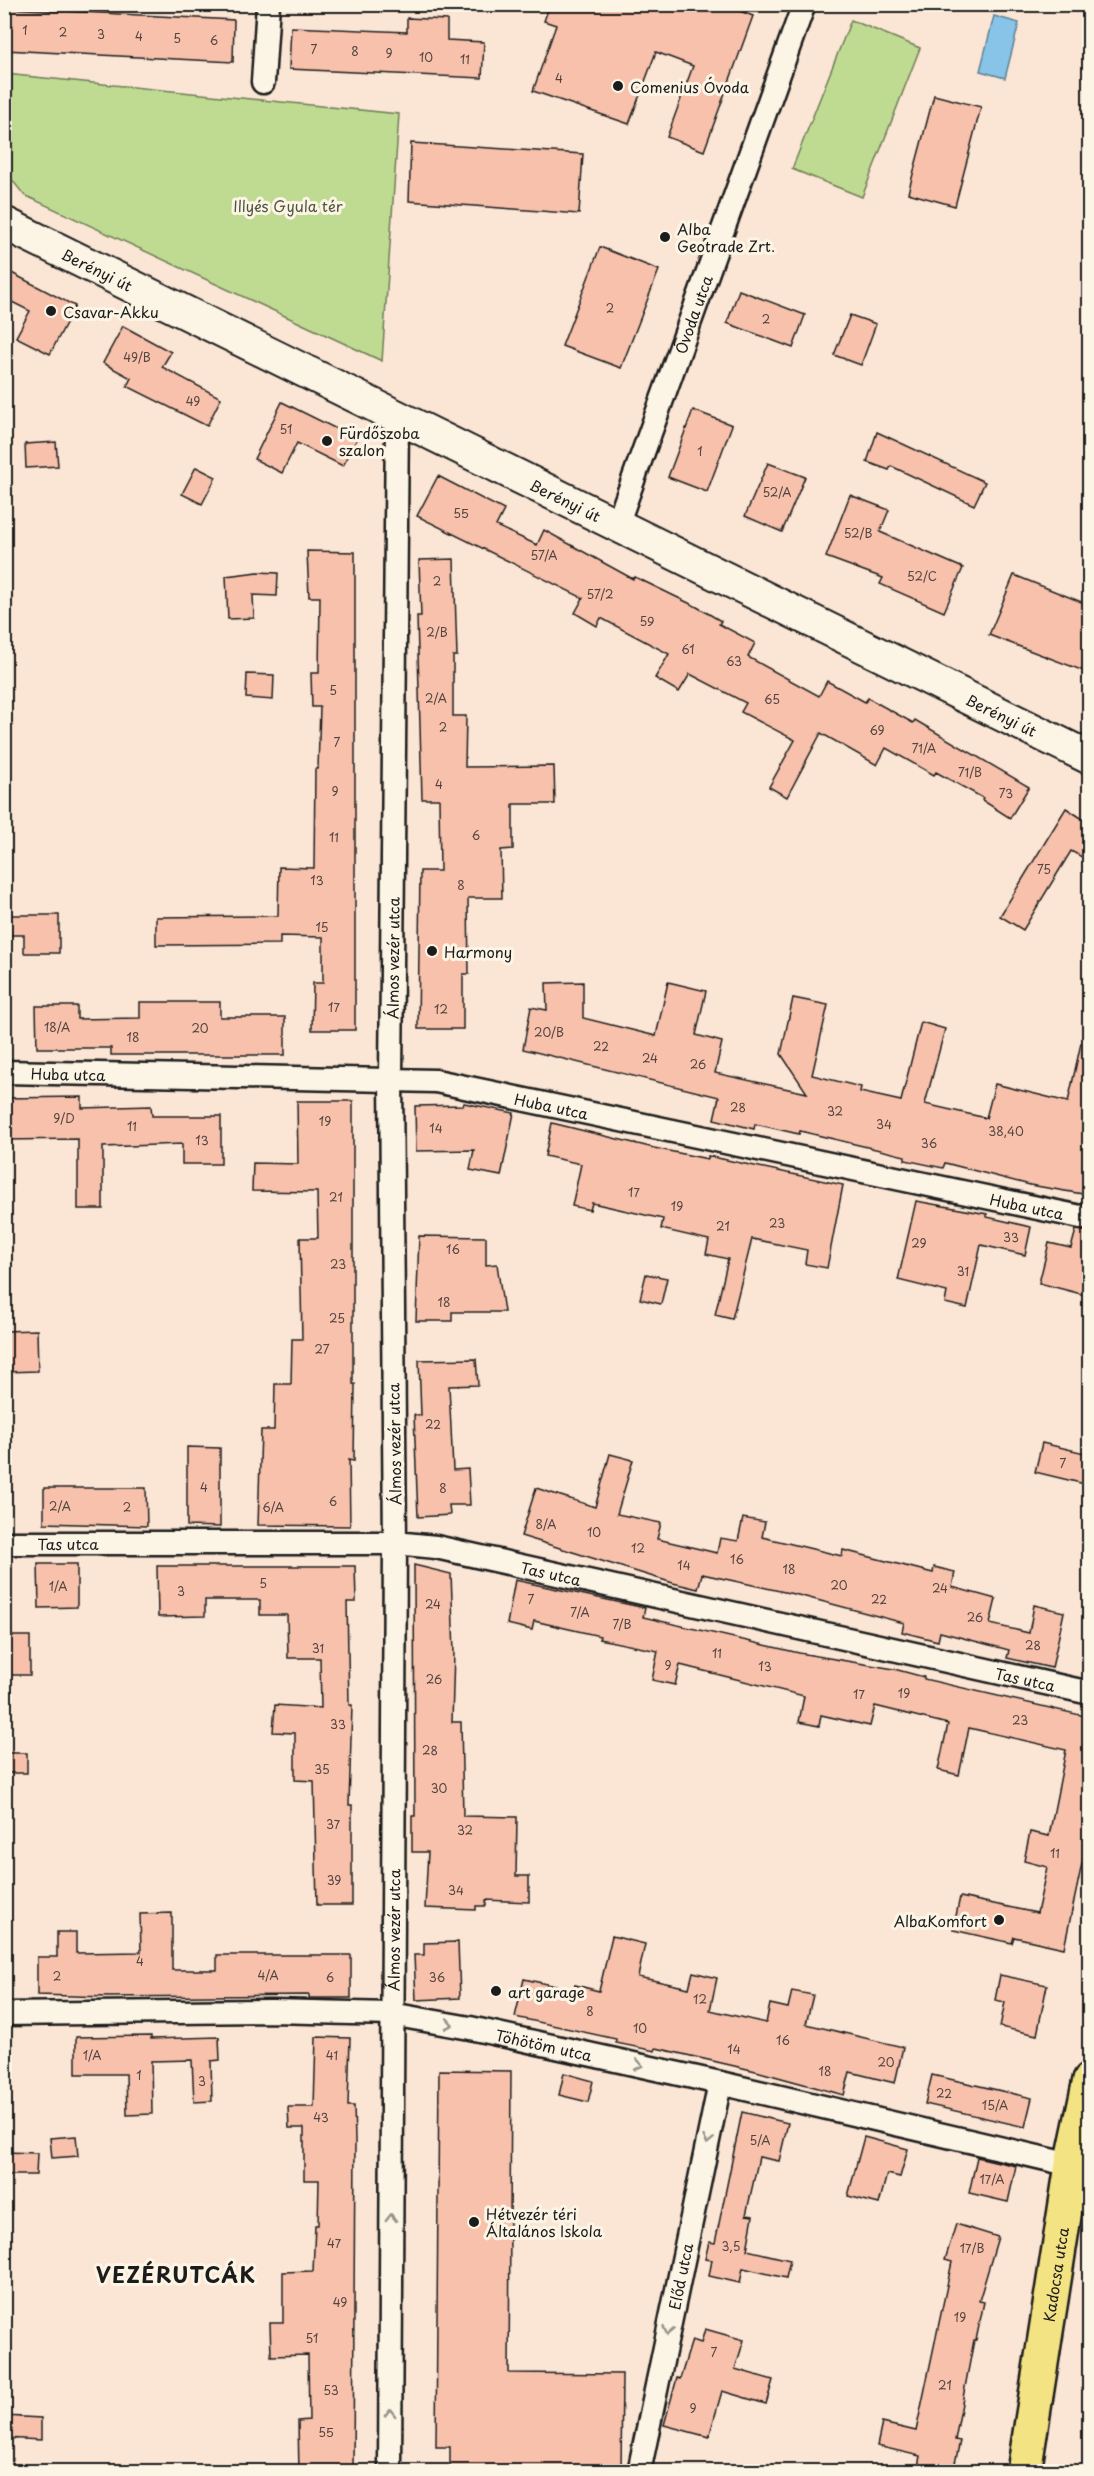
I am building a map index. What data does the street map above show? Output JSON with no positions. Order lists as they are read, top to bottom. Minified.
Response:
{"streets":{"main road":["Berényi út","Kadocsa utca"],"street":["Óvoda utca","Álmos vezér utca","Huba utca","Tas utca","Töhötöm utca","Előd utca"]},"crossings":[["Berényi út","Óvoda utca"],["Berényi út","Álmos vezér utca"],["Álmos vezér utca","Huba utca"],["Álmos vezér utca","Tas utca"],["Álmos vezér utca","Töhötöm utca"],["Töhötöm utca","Kadocsa utca"],["Töhötöm utca","Előd utca"]],"one_way":["Előd utca"],"districts":["VEZÉRUTCÁK"],"parks":["Illyés Gyula tér"],"places":["Comenius Óvoda","Alba Geotrade Zrt.","Csavar-Akku","Fürdőszoba szalon","Harmony","AlbaKomfort","art garage","Hétvezér téri Általános Iskola"],"house_numbers":["1","2","3","4","5","6","7","8","9","10","11","4","2","2","49/B","49","51","1","52/A","55","52/B","57/A","52/C","2","57/2","59","2/B","61","63","5","2/A","65","2","69","7","71/A","71/B","4","9","73","6","11","75","13","8","15","17","12","18/A","20","20/B","18","22","24","26","28","32","9/D","19","34","11","14","38,40","13","36","17","21","19","23","21","33","29","16","23","31","18","25","27","22","7","4","8","6","2/A","2","6/A","8/A","10","12","16","14","18","5","20","1/A","24","3","7","22","24","7/A","26","7/B","28","31","11","9","13","26","19","17","23","33","28","35","30","37","32","11","39","34","4","4/A","2","6","36","12","8","10","16","14","1/A","41","20","18","1","3","22","15/A","43","5/A","17/A","47","3,5","17/B","49","19","51","7","21","53","9","55"]}
